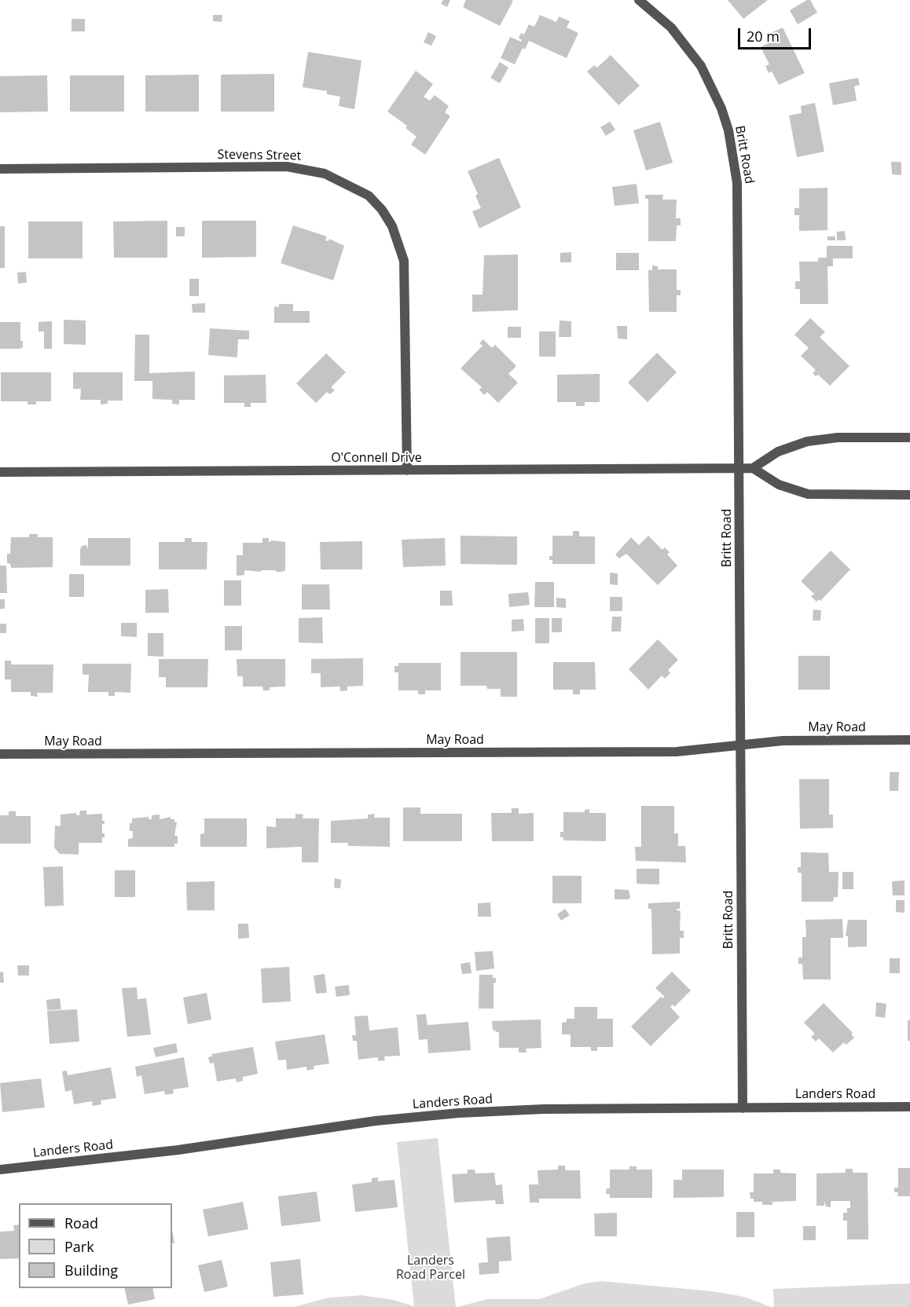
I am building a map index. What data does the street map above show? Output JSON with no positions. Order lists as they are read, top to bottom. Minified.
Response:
{"streets":{"street":["Britt Road","Stevens Street","O'Connell Drive","May Road","Landers Road"]},"crossings":[["Britt Road","O'Connell Drive"],["Britt Road","May Road"],["Britt Road","Landers Road"],["Stevens Street","O'Connell Drive"]],"parks":["Landers Road Parcel"],"legend":["Road","Park","Building"],"scale_bar":"20 m"}
